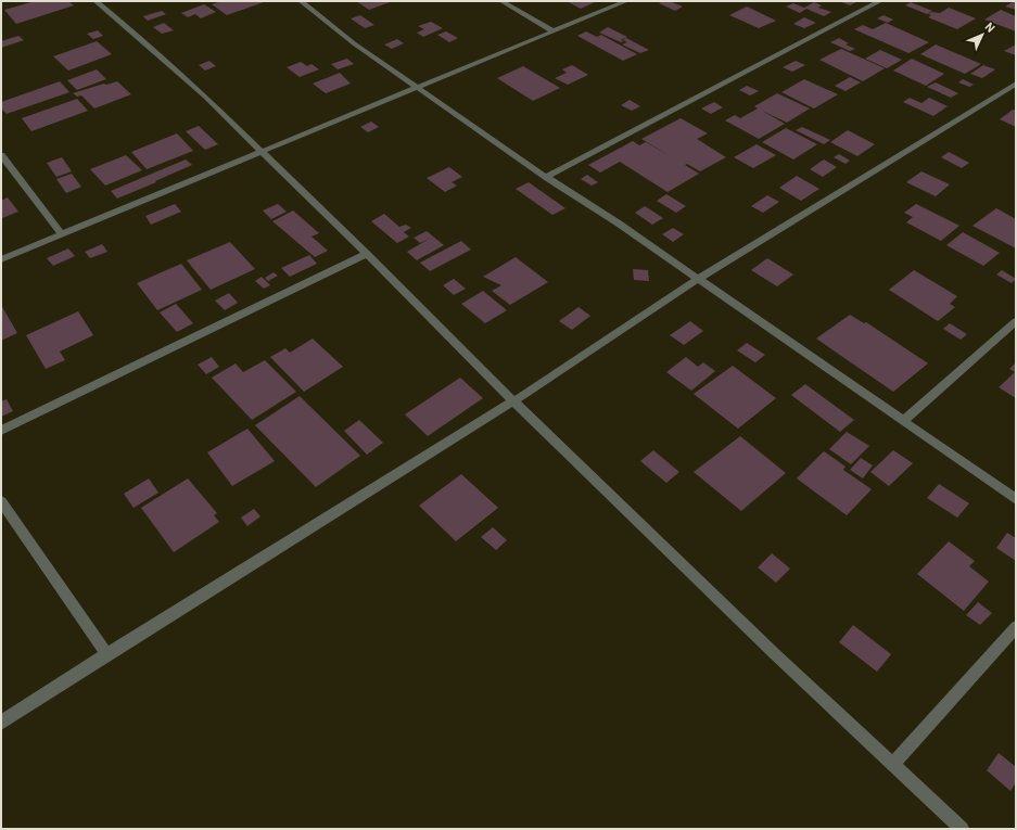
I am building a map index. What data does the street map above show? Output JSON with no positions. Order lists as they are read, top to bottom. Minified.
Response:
{"north":"top right"}
